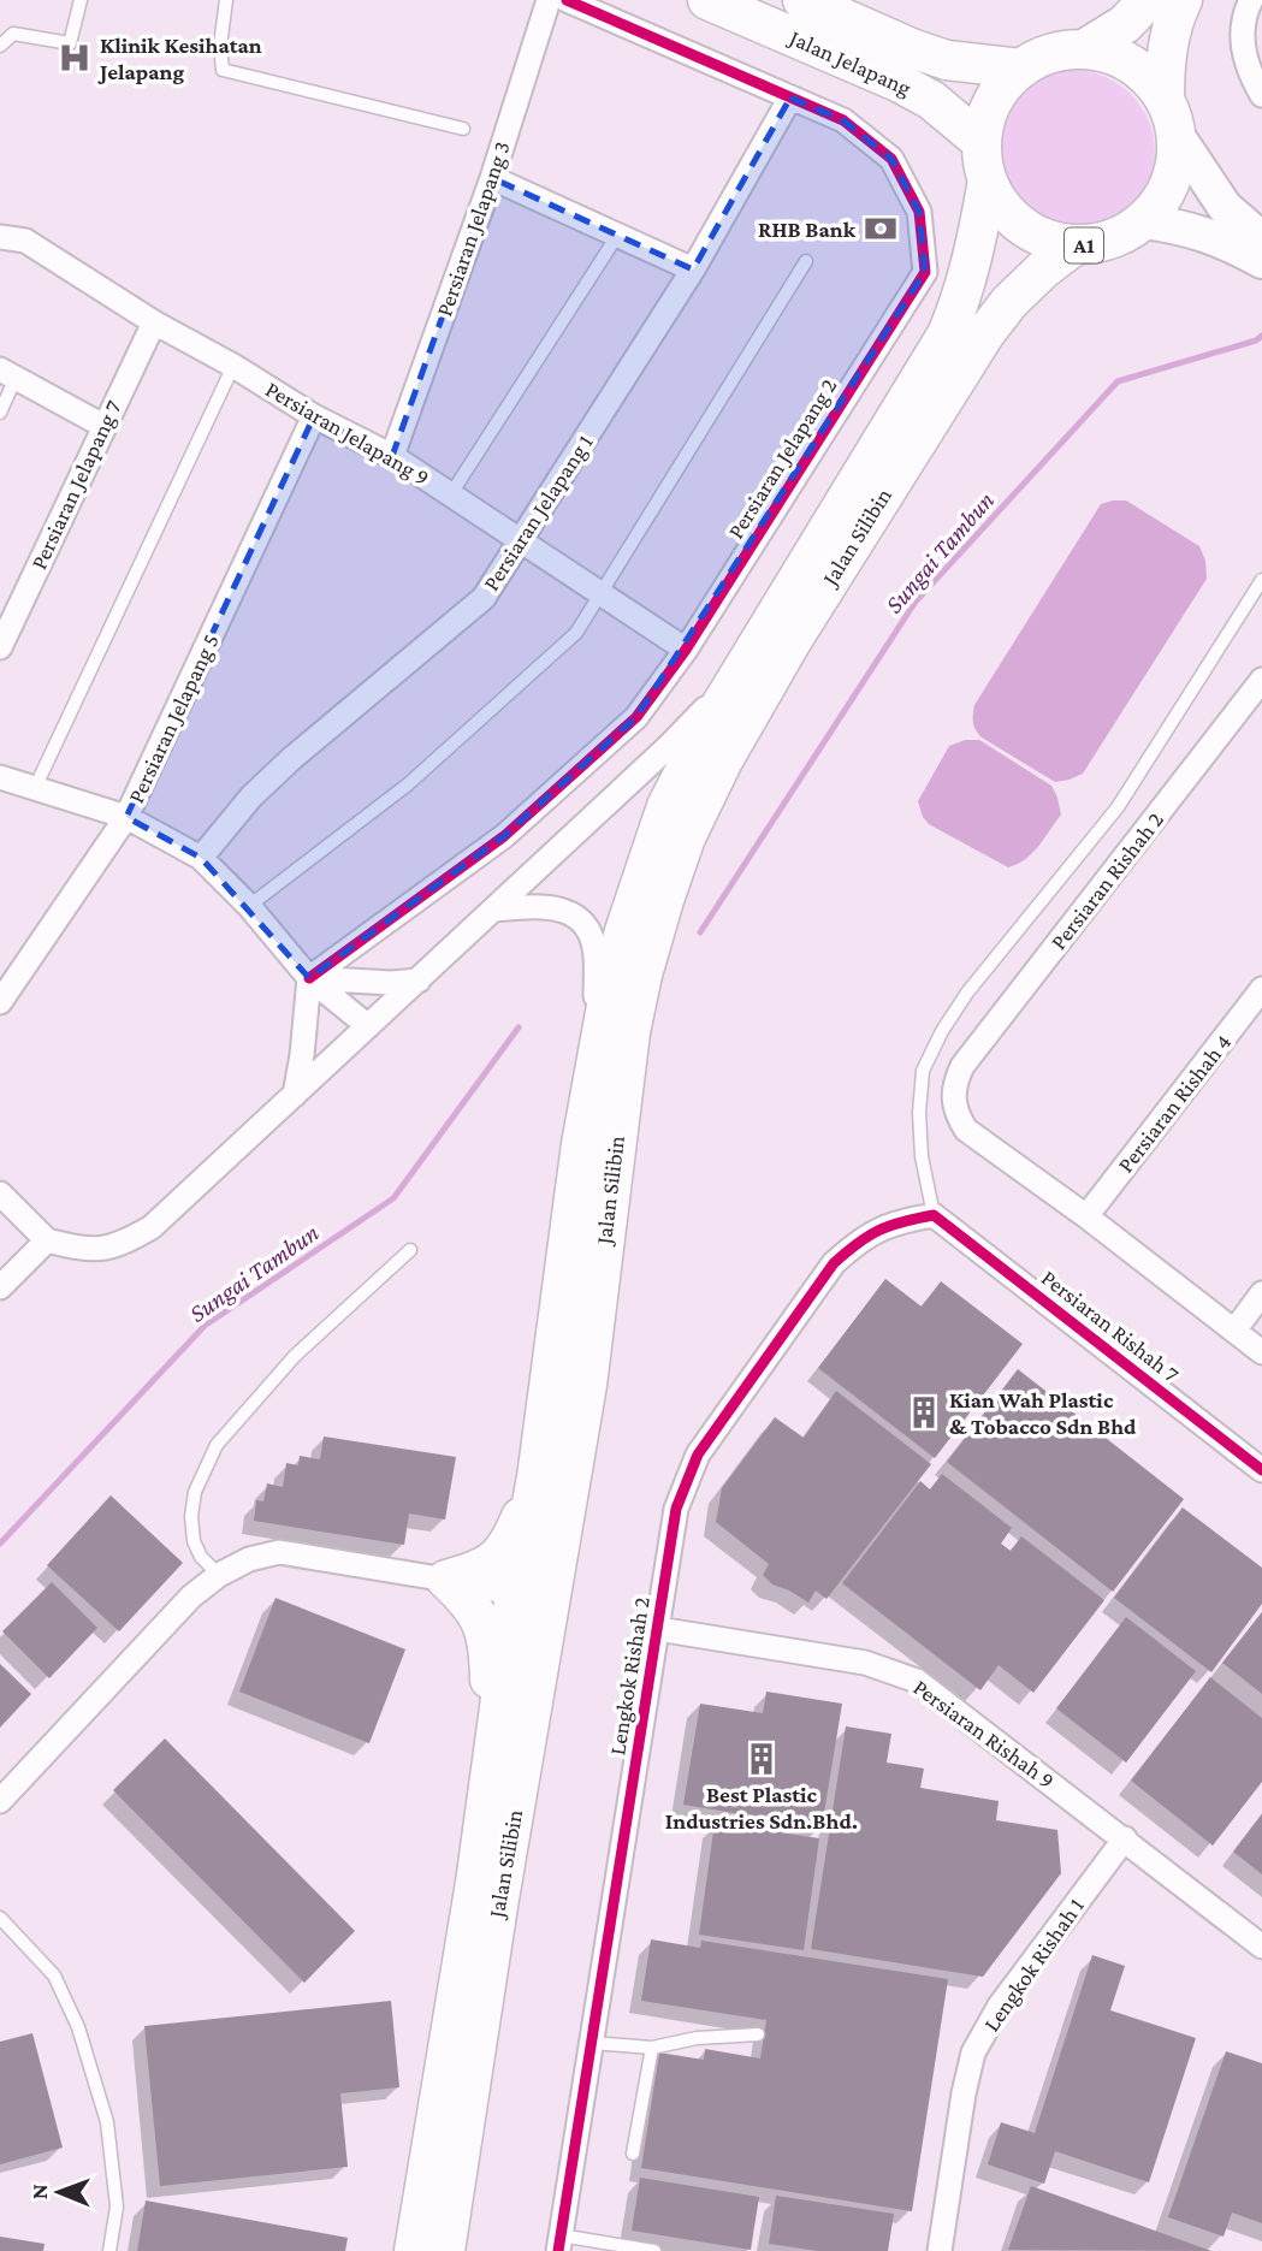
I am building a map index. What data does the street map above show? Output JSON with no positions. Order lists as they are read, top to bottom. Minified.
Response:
{"streets":{"main road":["Jalan Jelapang","A1","Jalan Silibin"],"street":["Persiaran Jelapang 3","Persiaran Jelapang 9","Persiaran Jelapang 2","Persiaran Jelapang 7","Persiaran Jelapang 1","Persiaran Jelapang 5","Persiaran Rishah 2","Persiaran Rishah 4","Persiaran Rishah 7","Lengkok Rishah 2","Persiaran Rishah 9","Lengkok Rishah 1"]},"crossings":[["Jalan Jelapang","A1"],["Jalan Jelapang","Jalan Silibin"],["Persiaran Jelapang 3","Persiaran Jelapang 9"],["A1","Jalan Silibin"],["Persiaran Jelapang 9","Persiaran Jelapang 2"],["Persiaran Jelapang 9","Persiaran Jelapang 7"],["Persiaran Jelapang 9","Persiaran Jelapang 1"],["Persiaran Jelapang 9","Persiaran Jelapang 5"],["Persiaran Jelapang 2","Persiaran Jelapang 1"],["Persiaran Rishah 2","Persiaran Rishah 4"],["Persiaran Rishah 7","Lengkok Rishah 2"],["Lengkok Rishah 2","Persiaran Rishah 9"],["Persiaran Rishah 9","Lengkok Rishah 1"]],"water":["Sungai Tambun"],"places":{"hospital":["Klinik Kesihatan Jelapang"],"bank":["RHB Bank"],"building":["Kian Wah Plastic & Tobacco Sdn Bhd","Best Plastic Industries Sdn.Bhd."]},"north":"left"}
